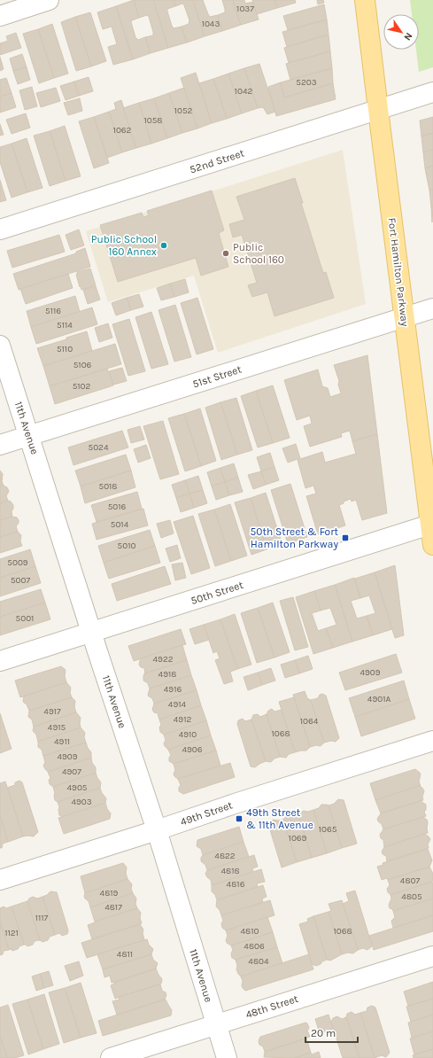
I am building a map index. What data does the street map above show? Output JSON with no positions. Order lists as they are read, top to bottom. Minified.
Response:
{"streets":{"main road":["Fort Hamilton Parkway"],"street":["52nd Street","51st Street","11th Avenue","50th Street","49th Street","48th Street"]},"crossings":[["52nd Street","Fort Hamilton Parkway"],["Fort Hamilton Parkway","51st Street"],["Fort Hamilton Parkway","50th Street"],["51st Street","11th Avenue"],["11th Avenue","50th Street"],["11th Avenue","49th Street"],["11th Avenue","48th Street"]],"places":{"other":["Public School 160 Annex","Public School 160"],"transit":["50th Street & Fort Hamilton Parkway","49th Street & 11th Avenue"]},"house_numbers":["1037","1043","5203","1042","1052","1058","1062","5116","5114","5110","5106","5102","5024","5018","5016","5014","5010","5009","5007","5001","4922","4909","4918","4916","4901A","4914","4917","4912","1064","4915","1068","4910","4911","4906","4909","4907","4905","4903","1065","1069","4822","4818","4807","4816","4819","4805","4817","1117","4810","1068","1121","4806","4811","4804"],"scale_bar":"20 m","north":"bottom right"}
